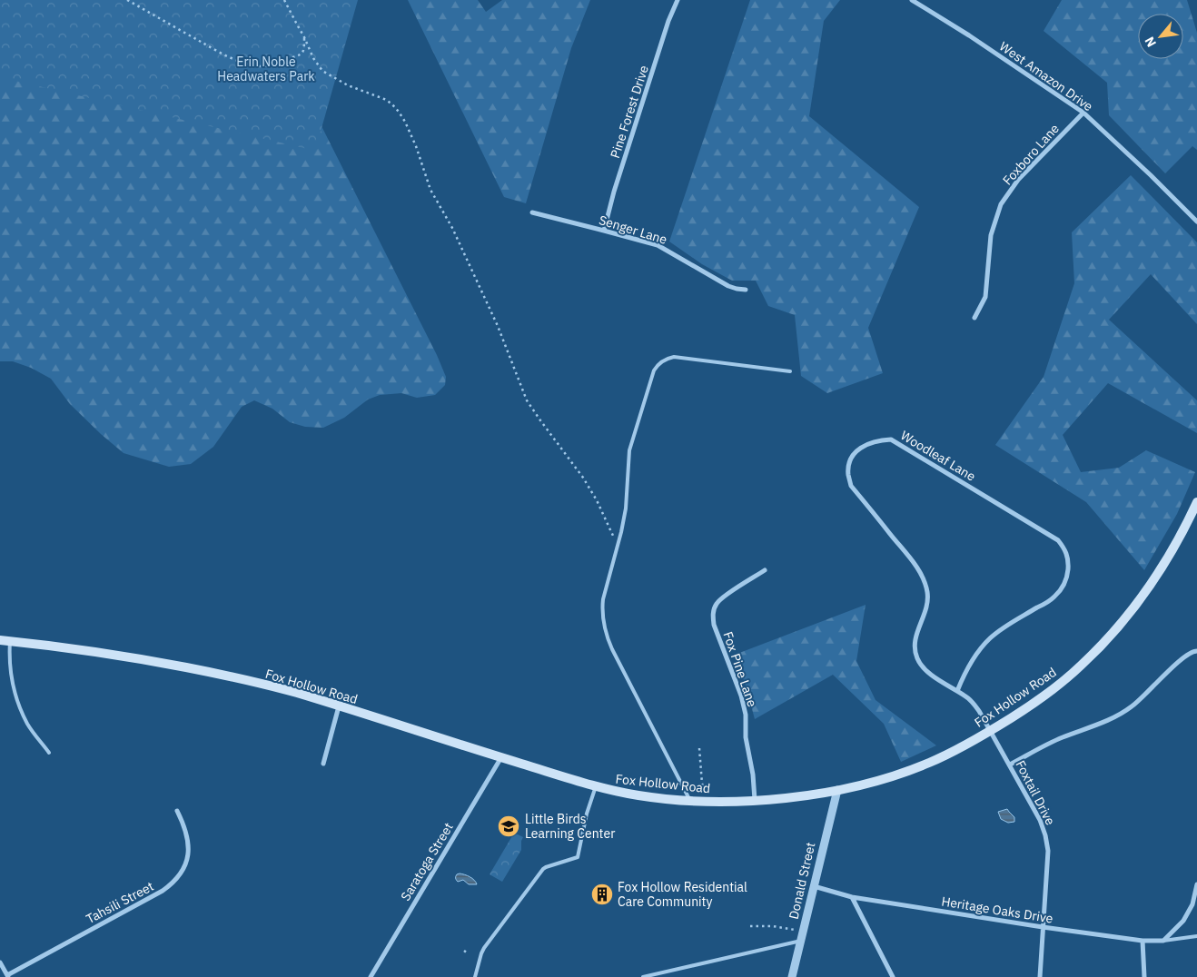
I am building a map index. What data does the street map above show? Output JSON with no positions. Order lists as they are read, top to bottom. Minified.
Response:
{"streets":{"main road":["Fox Hollow Road"],"street":["West Amazon Drive","Pine Forest Drive","Foxboro Lane","Senger Lane","Woodleaf Lane","Fox Pine Lane","Foxtail Drive","Saratoga Street","Donald Street","Tahsili Street","Heritage Oaks Drive"]},"crossings":[["West Amazon Drive","Foxboro Lane"],["Pine Forest Drive","Senger Lane"],["Woodleaf Lane","Fox Hollow Road"],["Woodleaf Lane","Foxtail Drive"],["Fox Pine Lane","Fox Hollow Road"],["Fox Hollow Road","Foxtail Drive"],["Fox Hollow Road","Saratoga Street"],["Fox Hollow Road","Donald Street"],["Foxtail Drive","Heritage Oaks Drive"],["Donald Street","Heritage Oaks Drive"]],"parks":["Erin Noble Headwaters Park"],"places":{"school or university":["Little Birds Learning Center"],"building":["Fox Hollow Residential Care Community"]},"north":"bottom left"}
